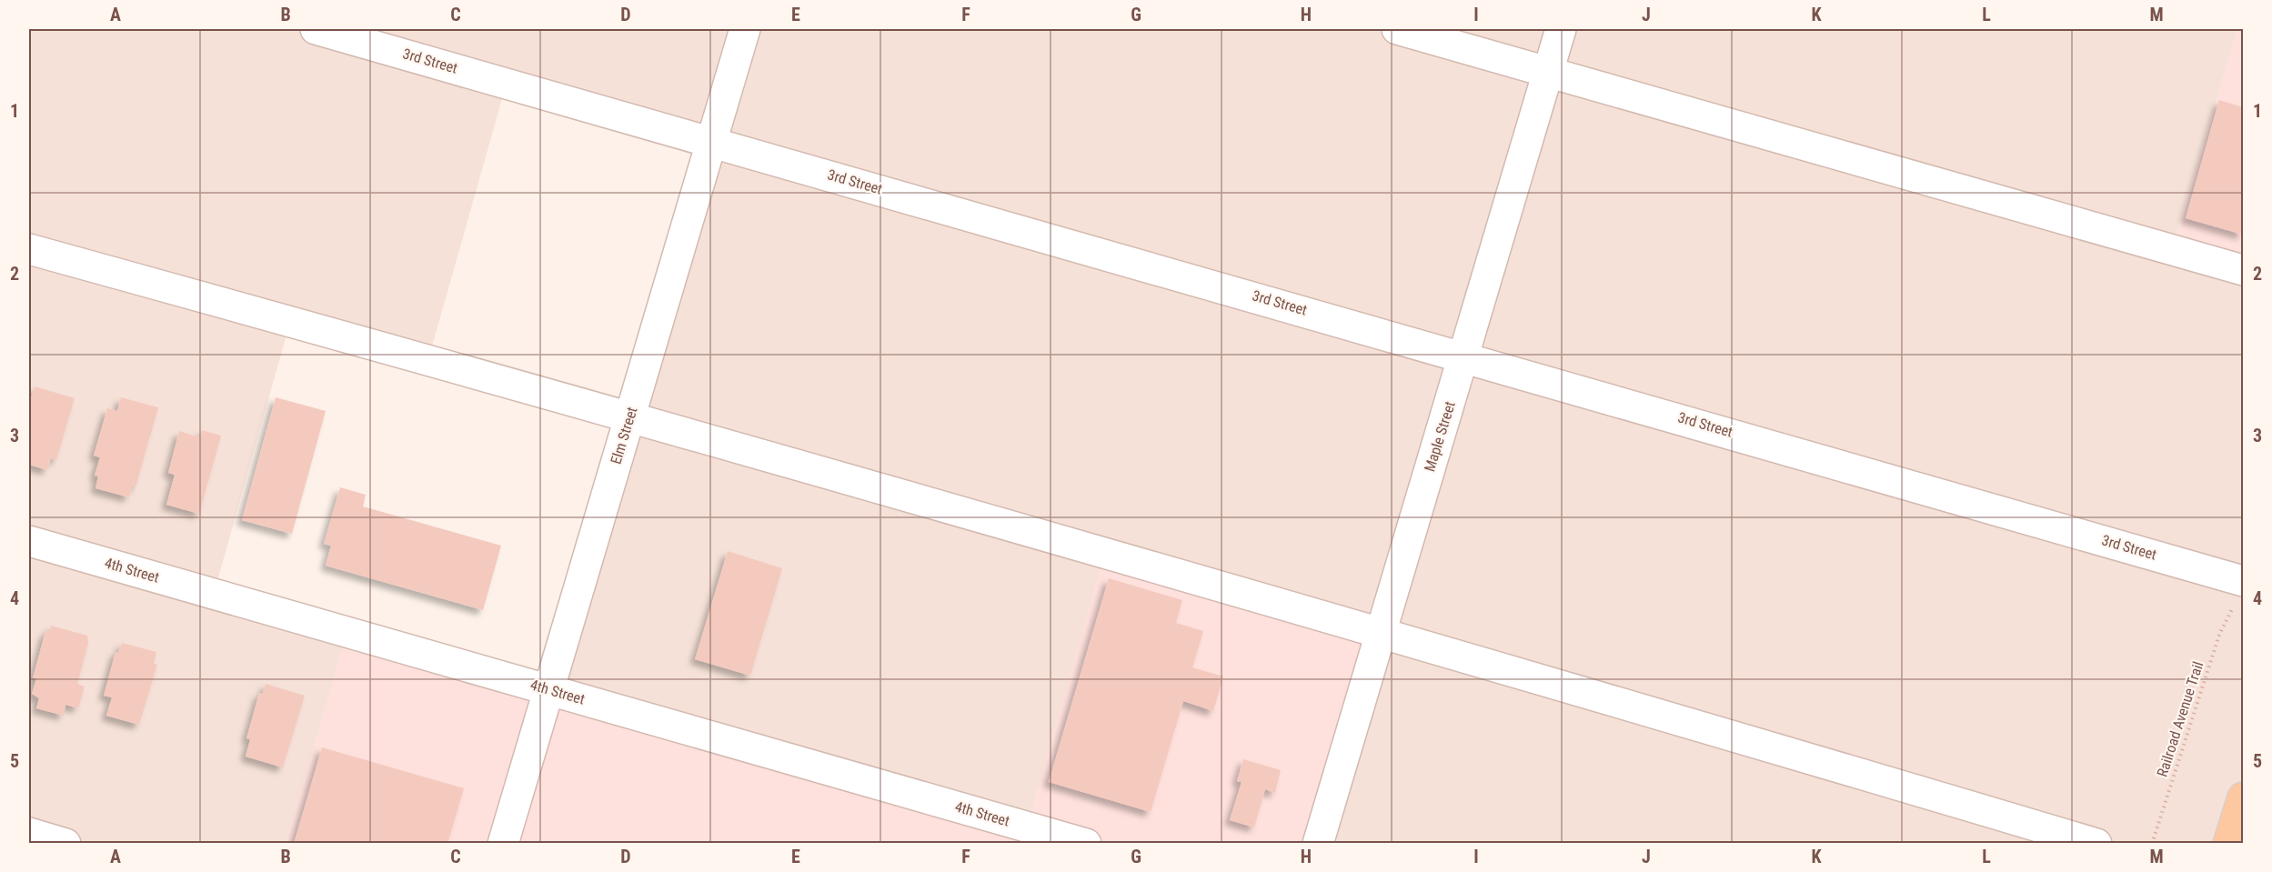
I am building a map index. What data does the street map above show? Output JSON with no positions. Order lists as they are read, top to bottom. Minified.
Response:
{"streets":{"street":["3rd Street","Elm Street","Maple Street","4th Street"],"path":["Railroad Avenue Trail"]},"crossings":[["3rd Street","Elm Street"],["3rd Street","Maple Street"],["3rd Street","Railroad Avenue Trail"],["Elm Street","4th Street"]],"grid":{"columns":["A","B","C","D","E","F","G","H","I","J","K","L","M"],"rows":["1","2","3","4","5"]}}
